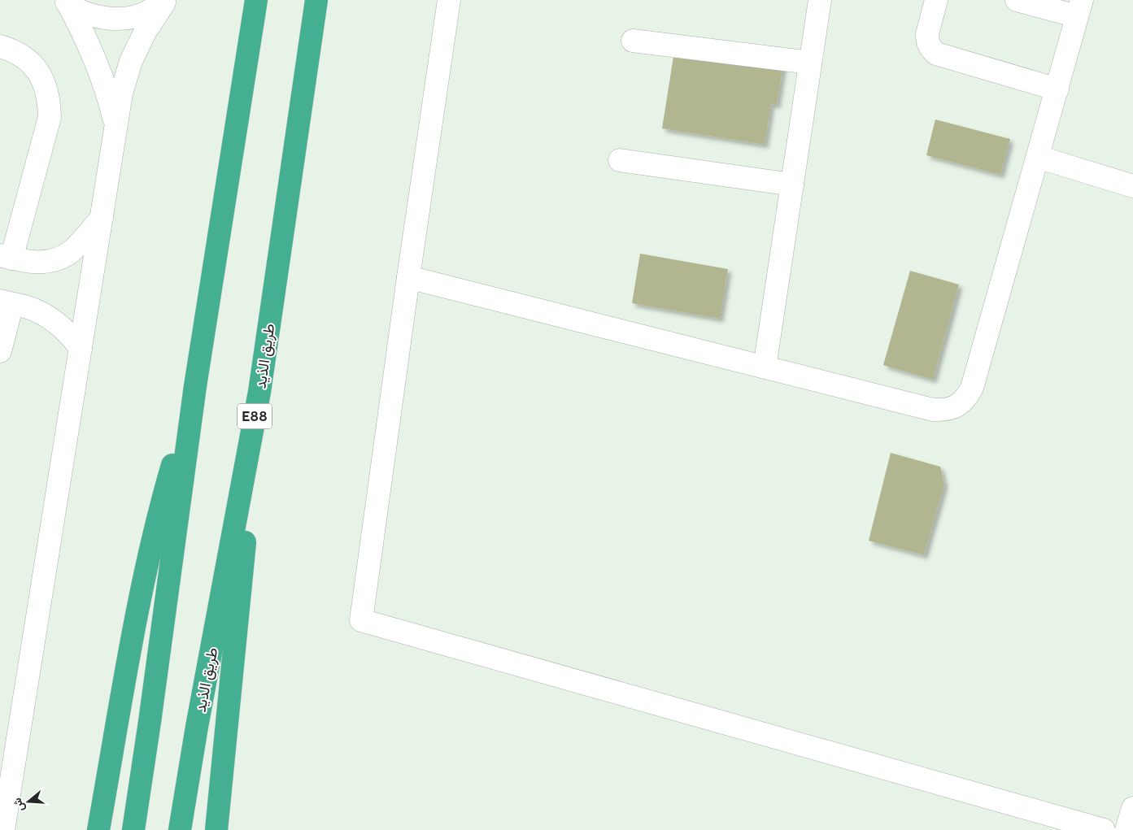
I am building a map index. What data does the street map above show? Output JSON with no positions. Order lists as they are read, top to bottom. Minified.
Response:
{"streets":{"highway":["طريق الذيد","E88"]},"north":"left"}
